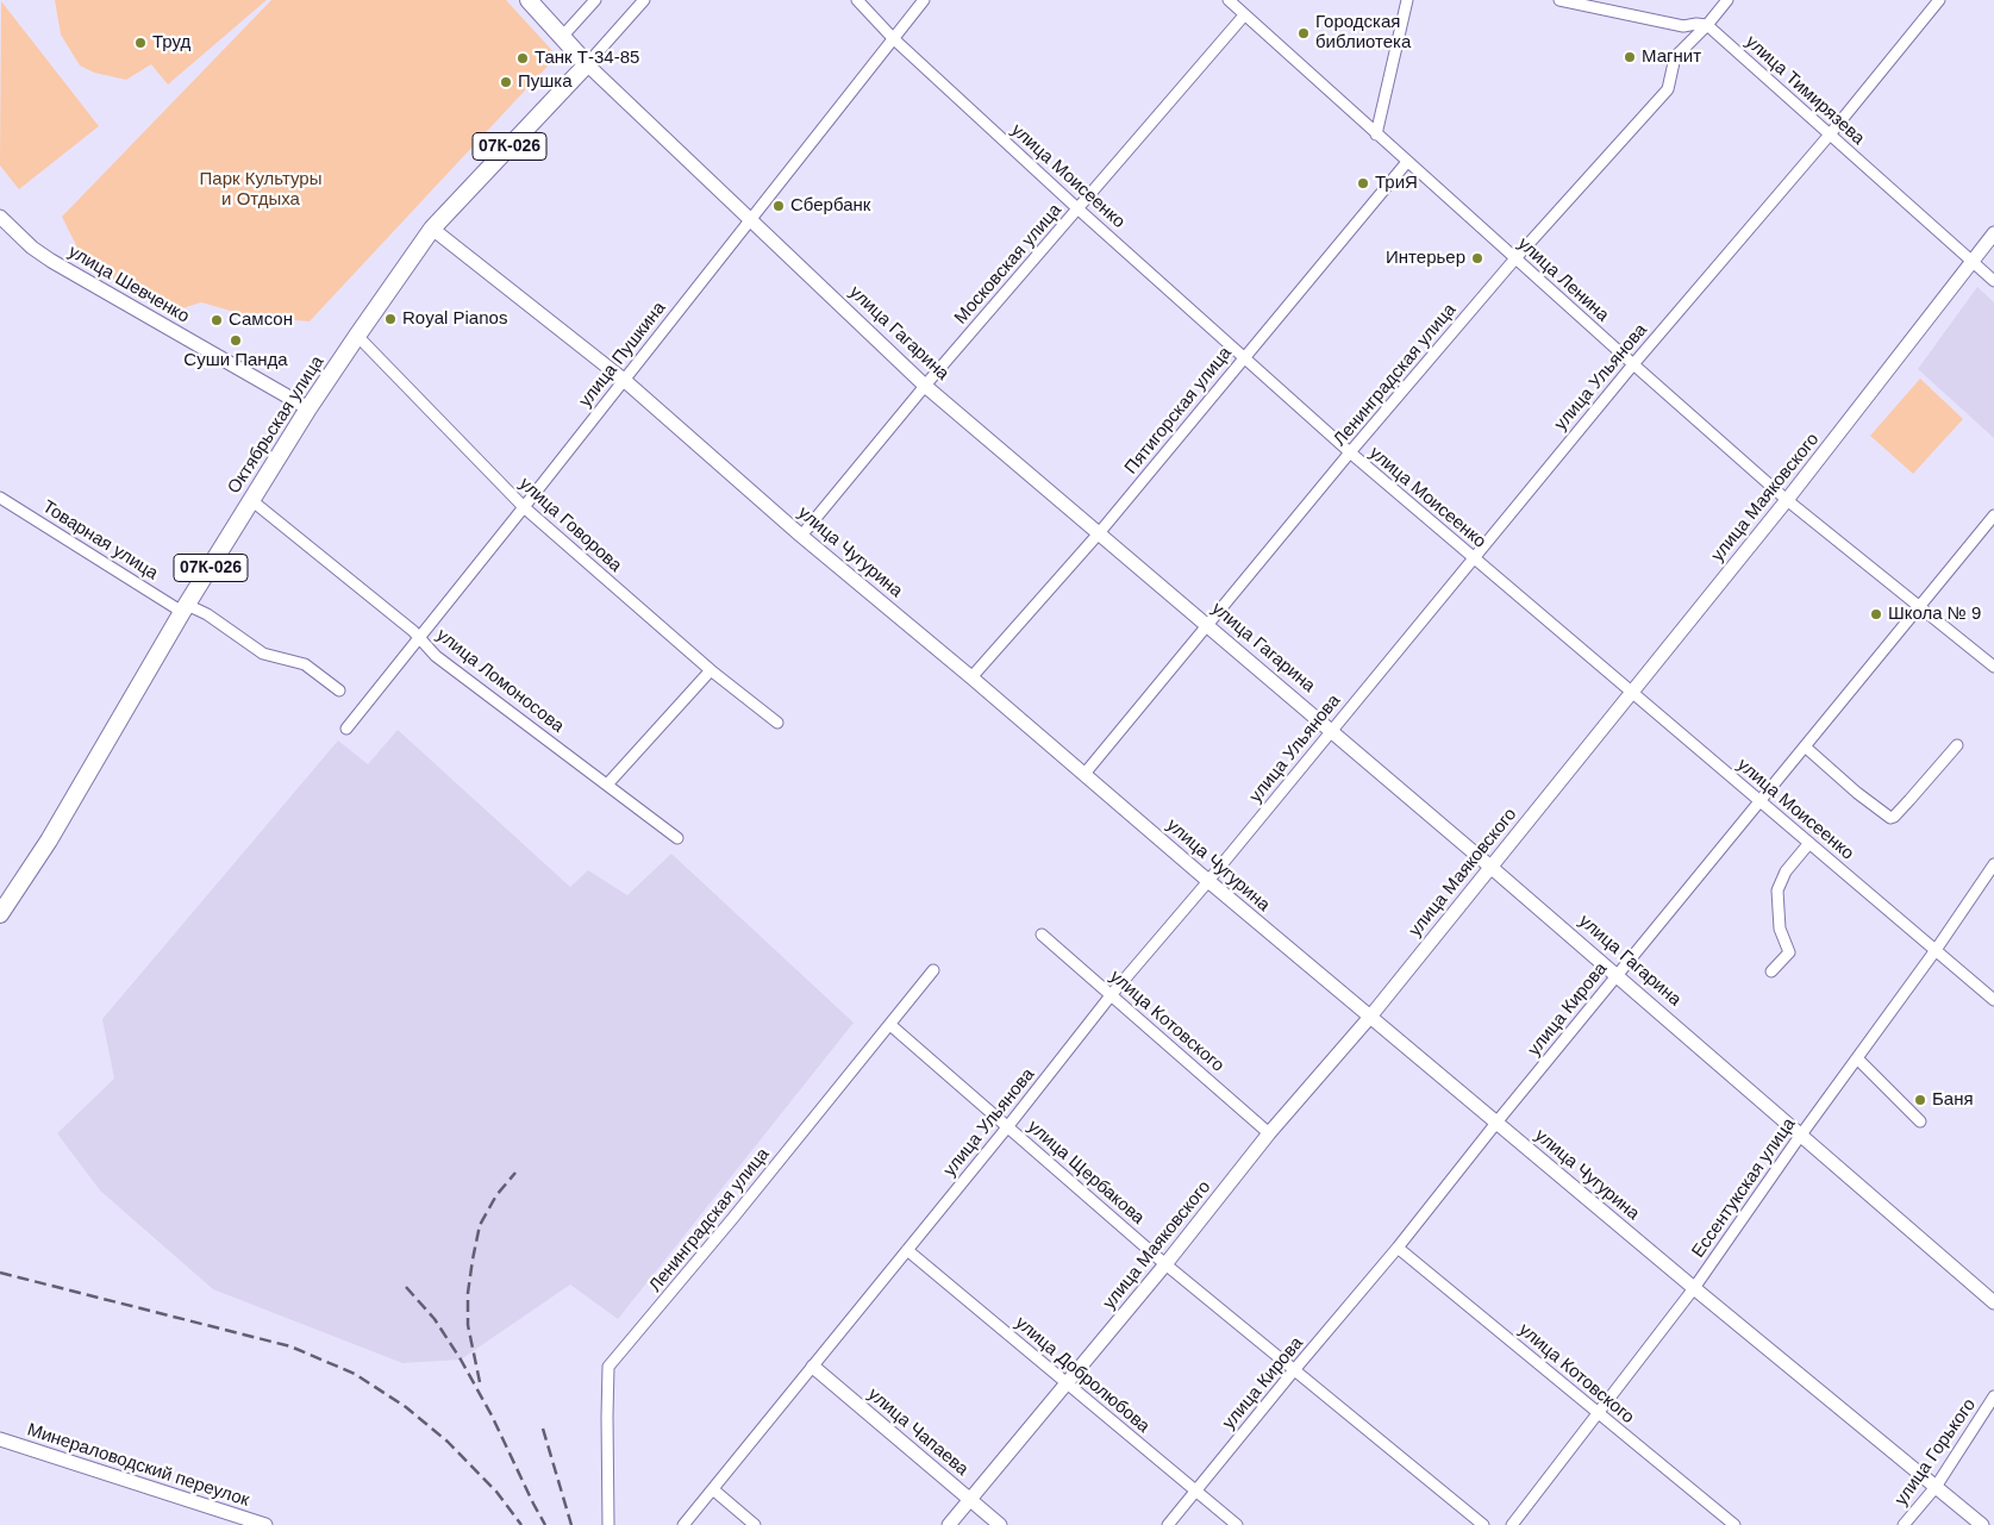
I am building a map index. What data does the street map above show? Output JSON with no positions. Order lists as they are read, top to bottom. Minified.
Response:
{"streets":{"main road":["07К-026","улица Гагарина","Октябрьская улица"],"street":["улица Тимирязева","улица Моисеенко","Московская улица","улица Ленина","улица Шевченко","улица Пушкина","Ленинградская улица","улица Ульянова","Пятигорская улица","улица Маяковского","улица Говорова","Товарная улица","улица Чугурина","улица Ломоносова","улица Кирова","улица Котовского","улица Щербакова","Ессентукская улица","улица Добролюбова","улица Чапаева","улица Горького","Минераловодский переулок"]},"crossings":[["улица Тимирязева","Ленинградская улица"],["улица Тимирязева","улица Ульянова"],["улица Тимирязева","улица Маяковского"],["улица Моисеенко","Московская улица"],["улица Моисеенко","улица Пушкина"],["улица Моисеенко","Ленинградская улица"],["улица Моисеенко","улица Ульянова"],["улица Моисеенко","Пятигорская улица"],["улица Моисеенко","улица Маяковского"],["улица Моисеенко","улица Кирова"],["улица Моисеенко","Ессентукская улица"],["Московская улица","улица Ленина"],["Московская улица","улица Гагарина"],["Московская улица","улица Чугурина"],["улица Ленина","Ленинградская улица"],["улица Ленина","улица Ульянова"],["улица Ленина","Пятигорская улица"],["улица Ленина","улица Маяковского"],["улица Ленина","улица Кирова"],["улица Шевченко","Октябрьская улица"],["улица Гагарина","улица Пушкина"],["улица Гагарина","Ленинградская улица"],["улица Гагарина","улица Ульянова"],["улица Гагарина","Пятигорская улица"],["улица Гагарина","Октябрьская улица"],["улица Гагарина","улица Маяковского"],["улица Гагарина","улица Кирова"],["улица Гагарина","Ессентукская улица"],["улица Пушкина","улица Говорова"],["улица Пушкина","улица Чугурина"],["улица Пушкина","улица Ломоносова"],["Ленинградская улица","улица Чугурина"],["Ленинградская улица","улица Щербакова"],["улица Ульянова","улица Чугурина"],["улица Ульянова","улица Котовского"],["улица Ульянова","улица Щербакова"],["улица Ульянова","улица Добролюбова"],["улица Ульянова","улица Чапаева"],["Пятигорская улица","улица Чугурина"],["Октябрьская улица","улица Говорова"],["Октябрьская улица","Товарная улица"],["Октябрьская улица","улица Чугурина"],["Октябрьская улица","улица Ломоносова"],["улица Маяковского","улица Чугурина"],["улица Маяковского","улица Котовского"],["улица Маяковского","улица Щербакова"],["улица Маяковского","улица Добролюбова"],["улица Маяковского","улица Чапаева"],["улица Чугурина","улица Кирова"],["улица Чугурина","Ессентукская улица"],["улица Чугурина","улица Горького"],["улица Кирова","улица Котовского"],["улица Кирова","улица Щербакова"],["улица Кирова","улица Добролюбова"],["улица Котовского","Ессентукская улица"]],"parks":["Парк Культуры и Отдыха"],"places":["Городская библиотека","Труд","Магнит","Танк Т-34-85","Пушка","ТриЯ","Сбербанк","Интерьер","Royal Pianos","Самсон","Суши Панда","Школа № 9","Баня"]}
